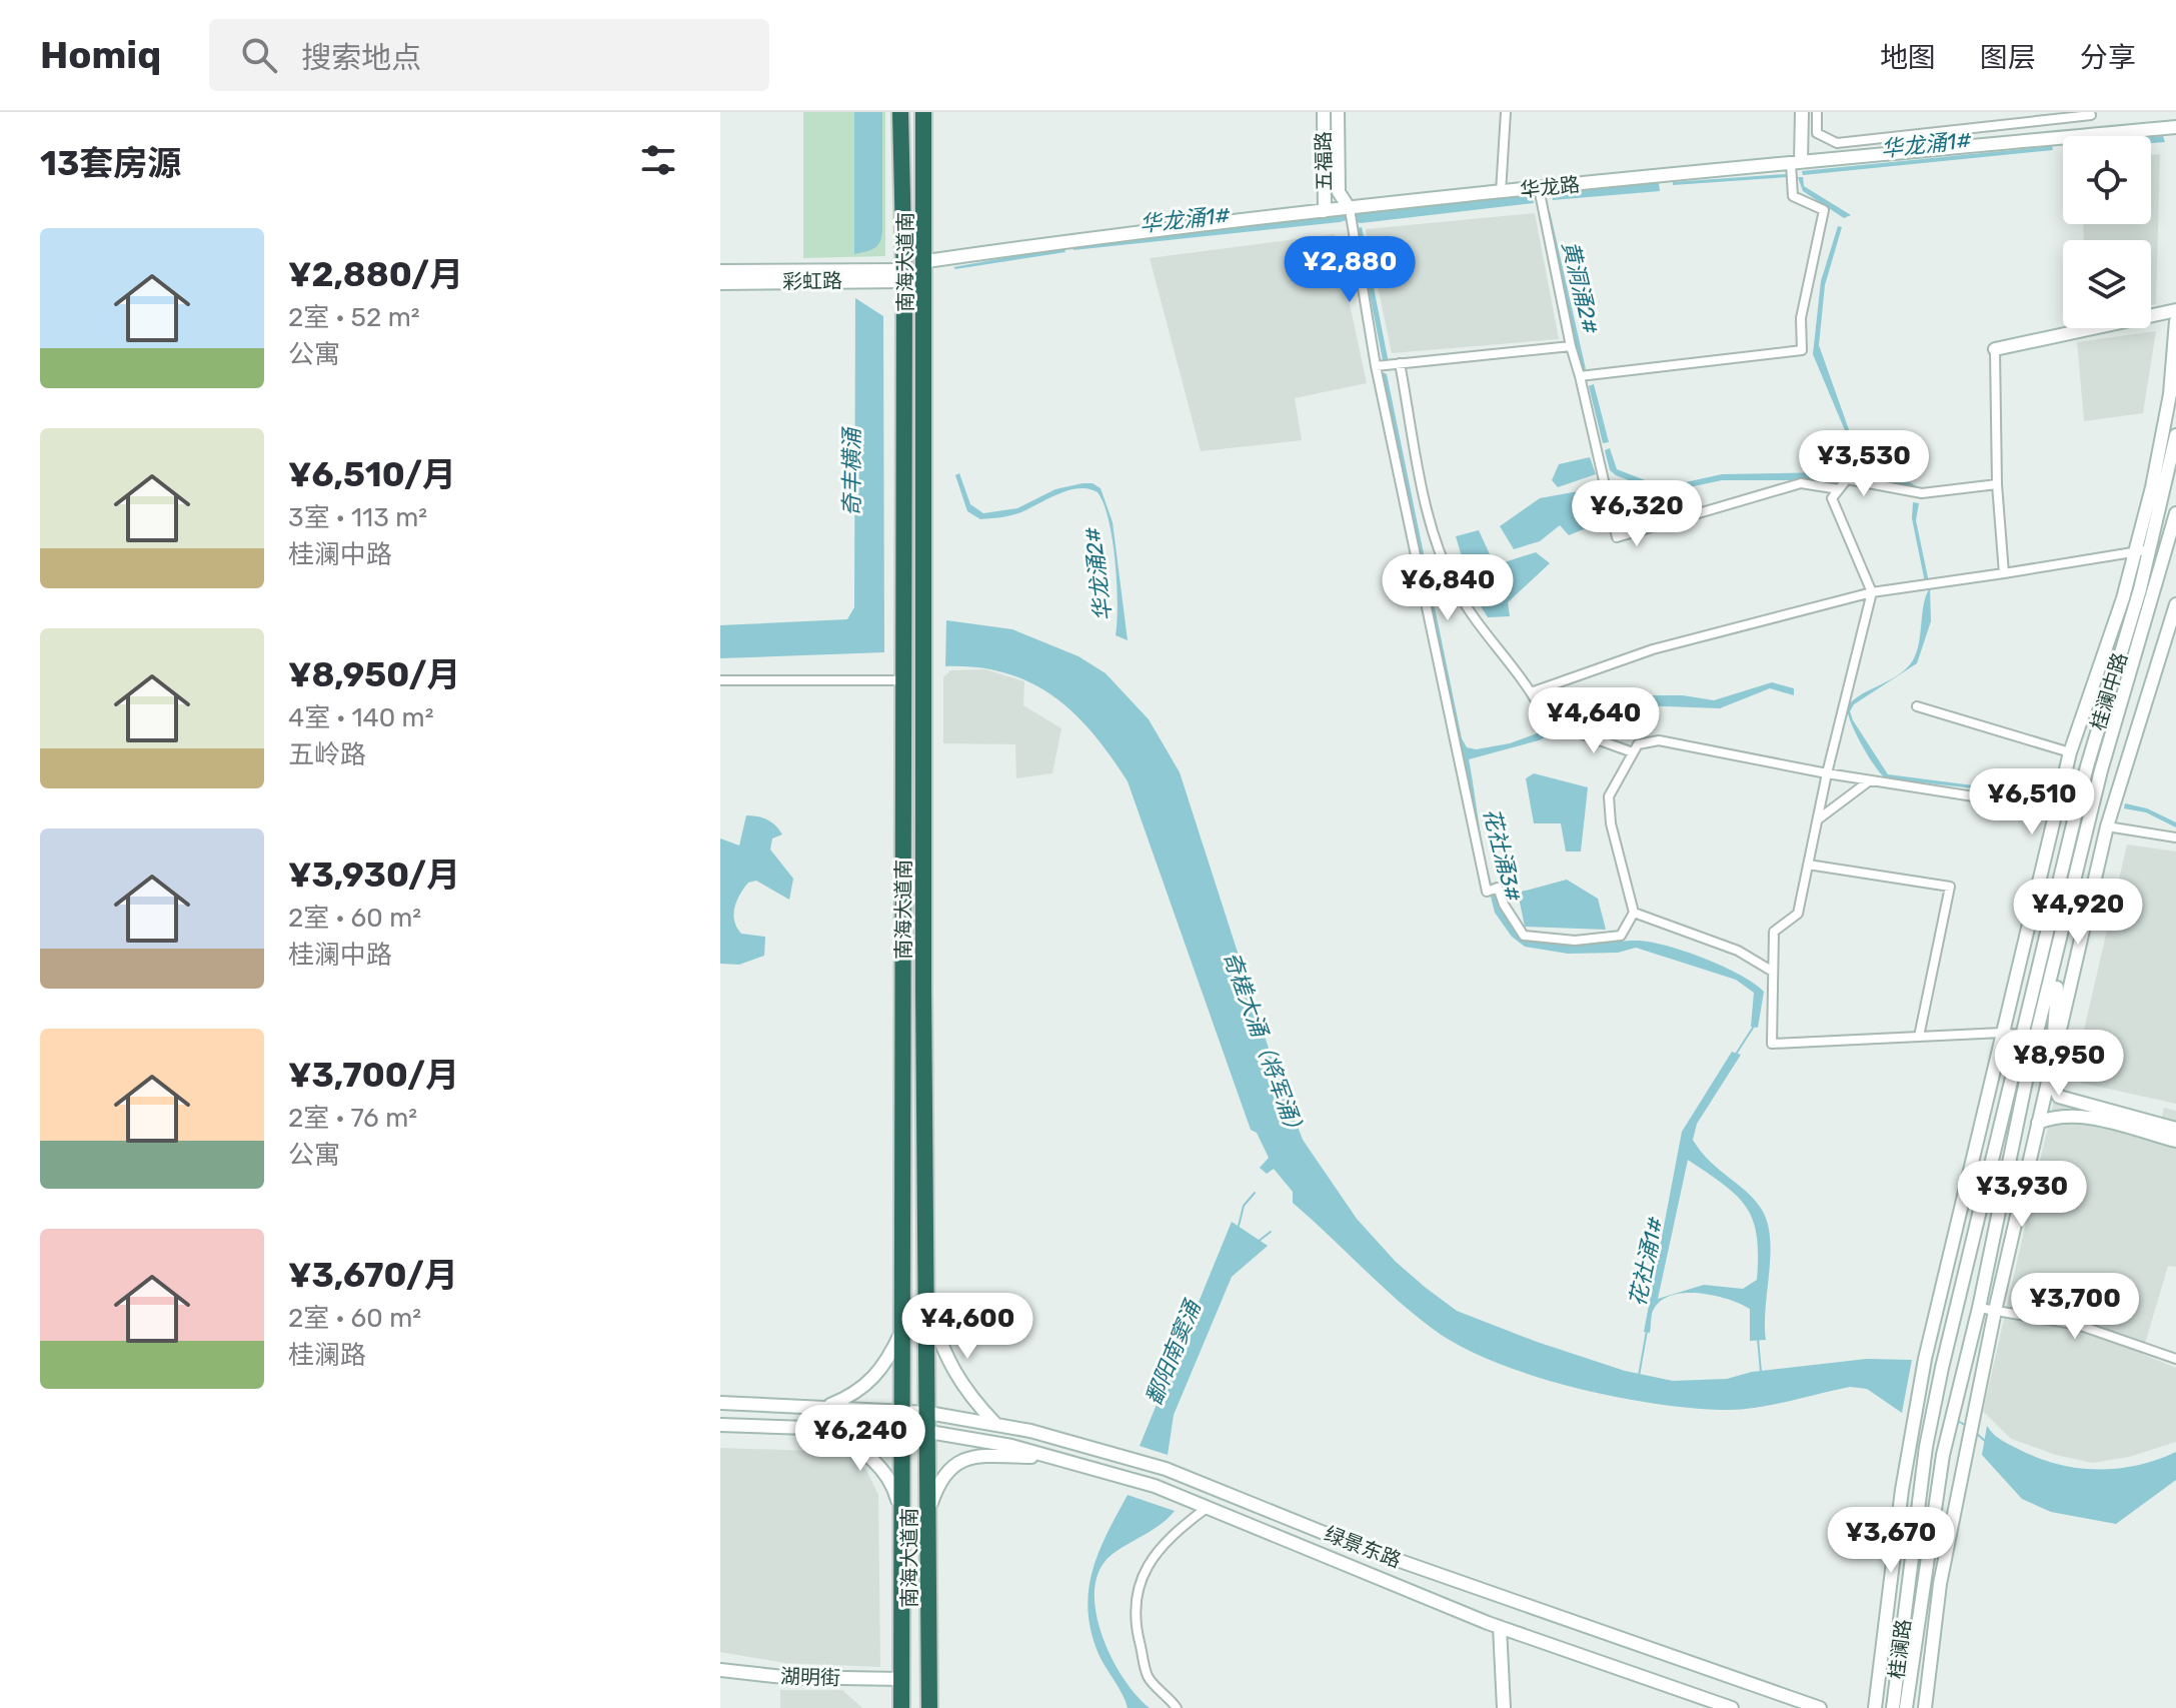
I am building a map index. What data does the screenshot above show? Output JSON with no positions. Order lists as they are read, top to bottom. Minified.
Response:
{"streets":{"highway":["南海大道南"],"main road":["五福路","华龙路","彩虹路","桂澜中路","绿景东路","桂澜路","湖明街"]},"crossings":[["五福路","华龙路"],["华龙路","南海大道南"],["南海大道南","彩虹路"],["南海大道南","绿景东路"],["南海大道南","湖明街"],["桂澜中路","桂澜路"]],"water":["华龙涌1#","黄洞涌2#","奇丰横涌","华龙涌2#","花社涌3#","奇槎大涌（将军涌）","花社涌1#","鄱阳南窦涌"],"page":{"header":"Homiq","search":"搜索地点","nav":["地图","图层","分享"],"heading":"13套房源","list":[{"name":"¥2,880/月","note":"2室 · 52 m² · 公寓"},{"name":"¥6,510/月","note":"3室 · 113 m² · 桂澜中路"},{"name":"¥8,950/月","note":"4室 · 140 m² · 五岭路"},{"name":"¥3,930/月","note":"2室 · 60 m² · 桂澜中路"},{"name":"¥3,700/月","note":"2室 · 76 m² · 公寓"},{"name":"¥3,670/月","note":"2室 · 60 m² · 桂澜路"}],"price":["¥2,880","¥3,530","¥6,320","¥6,840","¥4,640","¥6,510","¥4,920","¥8,950","¥3,930","¥3,700","¥4,600","¥6,240","¥3,670"]}}
